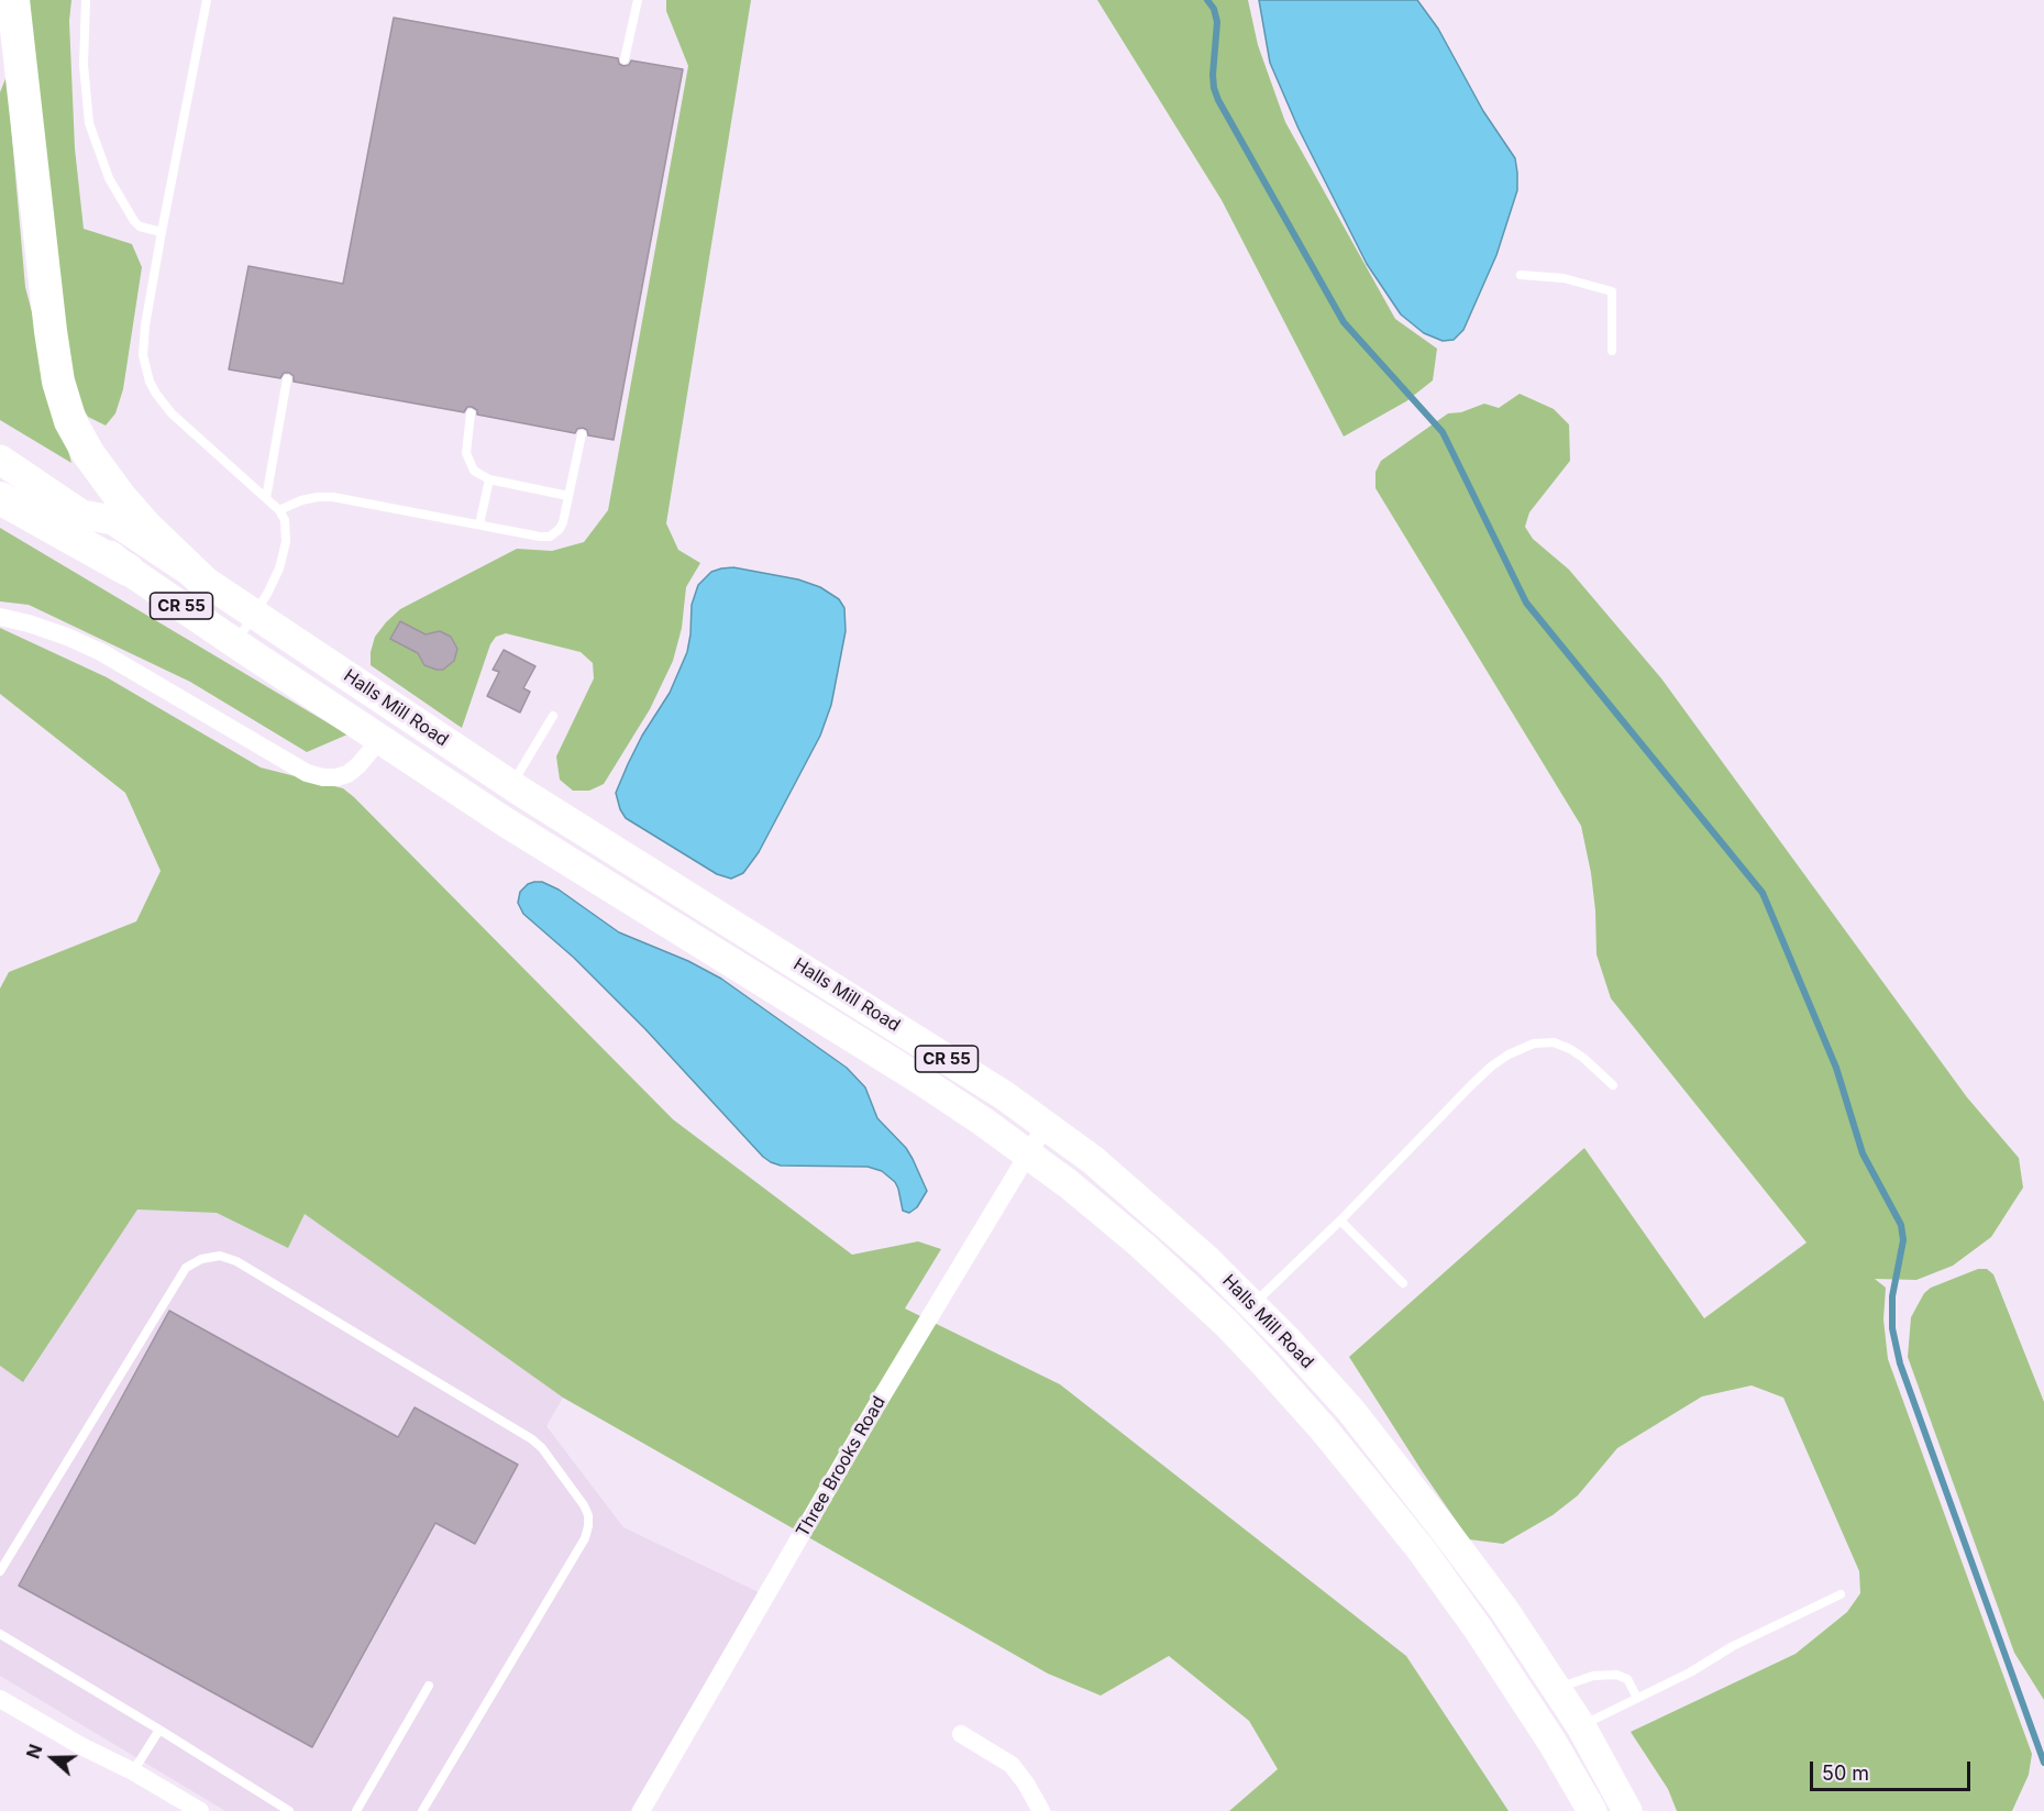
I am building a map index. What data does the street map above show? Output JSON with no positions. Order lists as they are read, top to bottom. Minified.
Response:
{"streets":{"main road":["CR 55","Halls Mill Road"],"street":["Three Brooks Road"]},"crossings":[["Halls Mill Road","Three Brooks Road"]],"scale_bar":"50 m","north":"left"}
